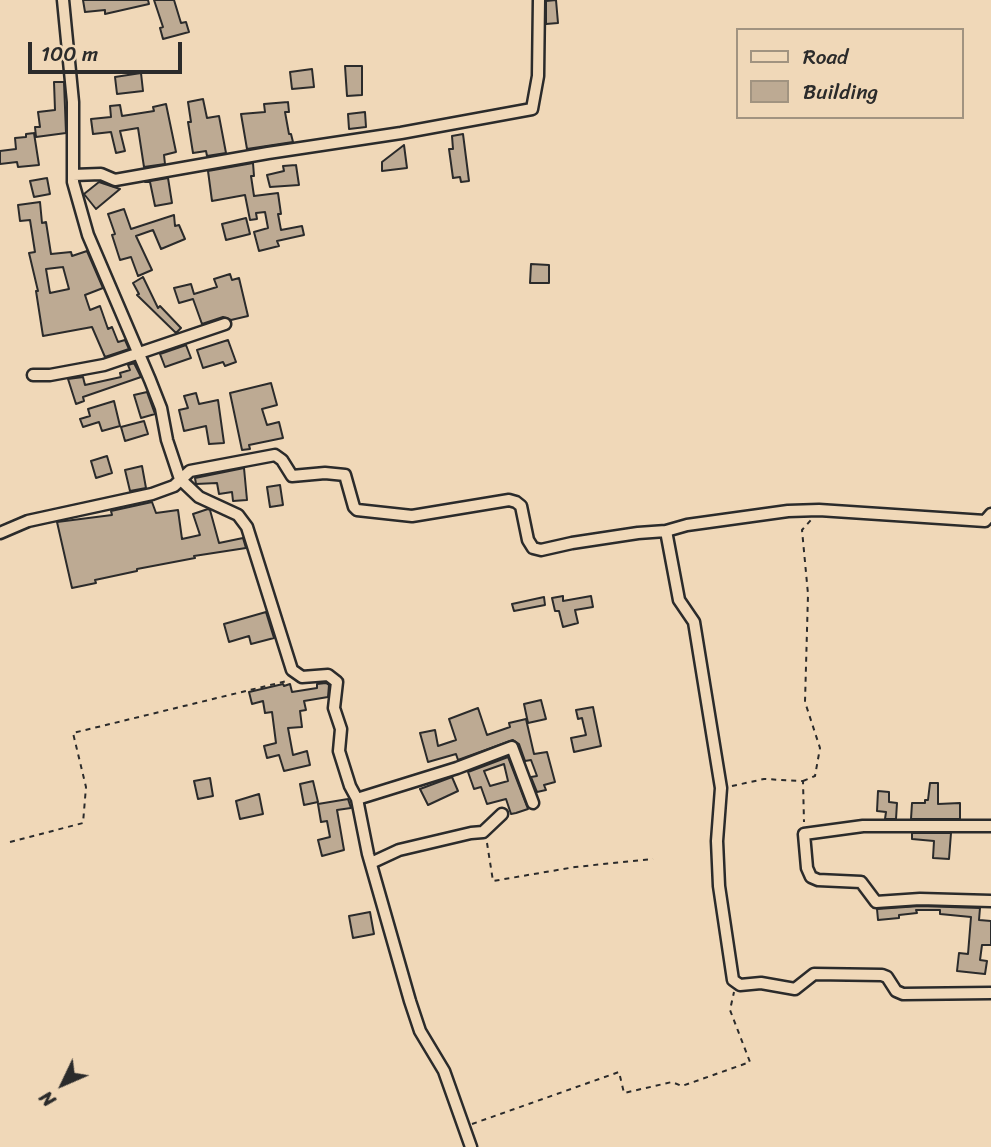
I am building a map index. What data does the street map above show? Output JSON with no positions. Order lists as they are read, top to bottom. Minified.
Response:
{"legend":["Road","Building"],"scale_bar":"100 m","north":"bottom left"}
